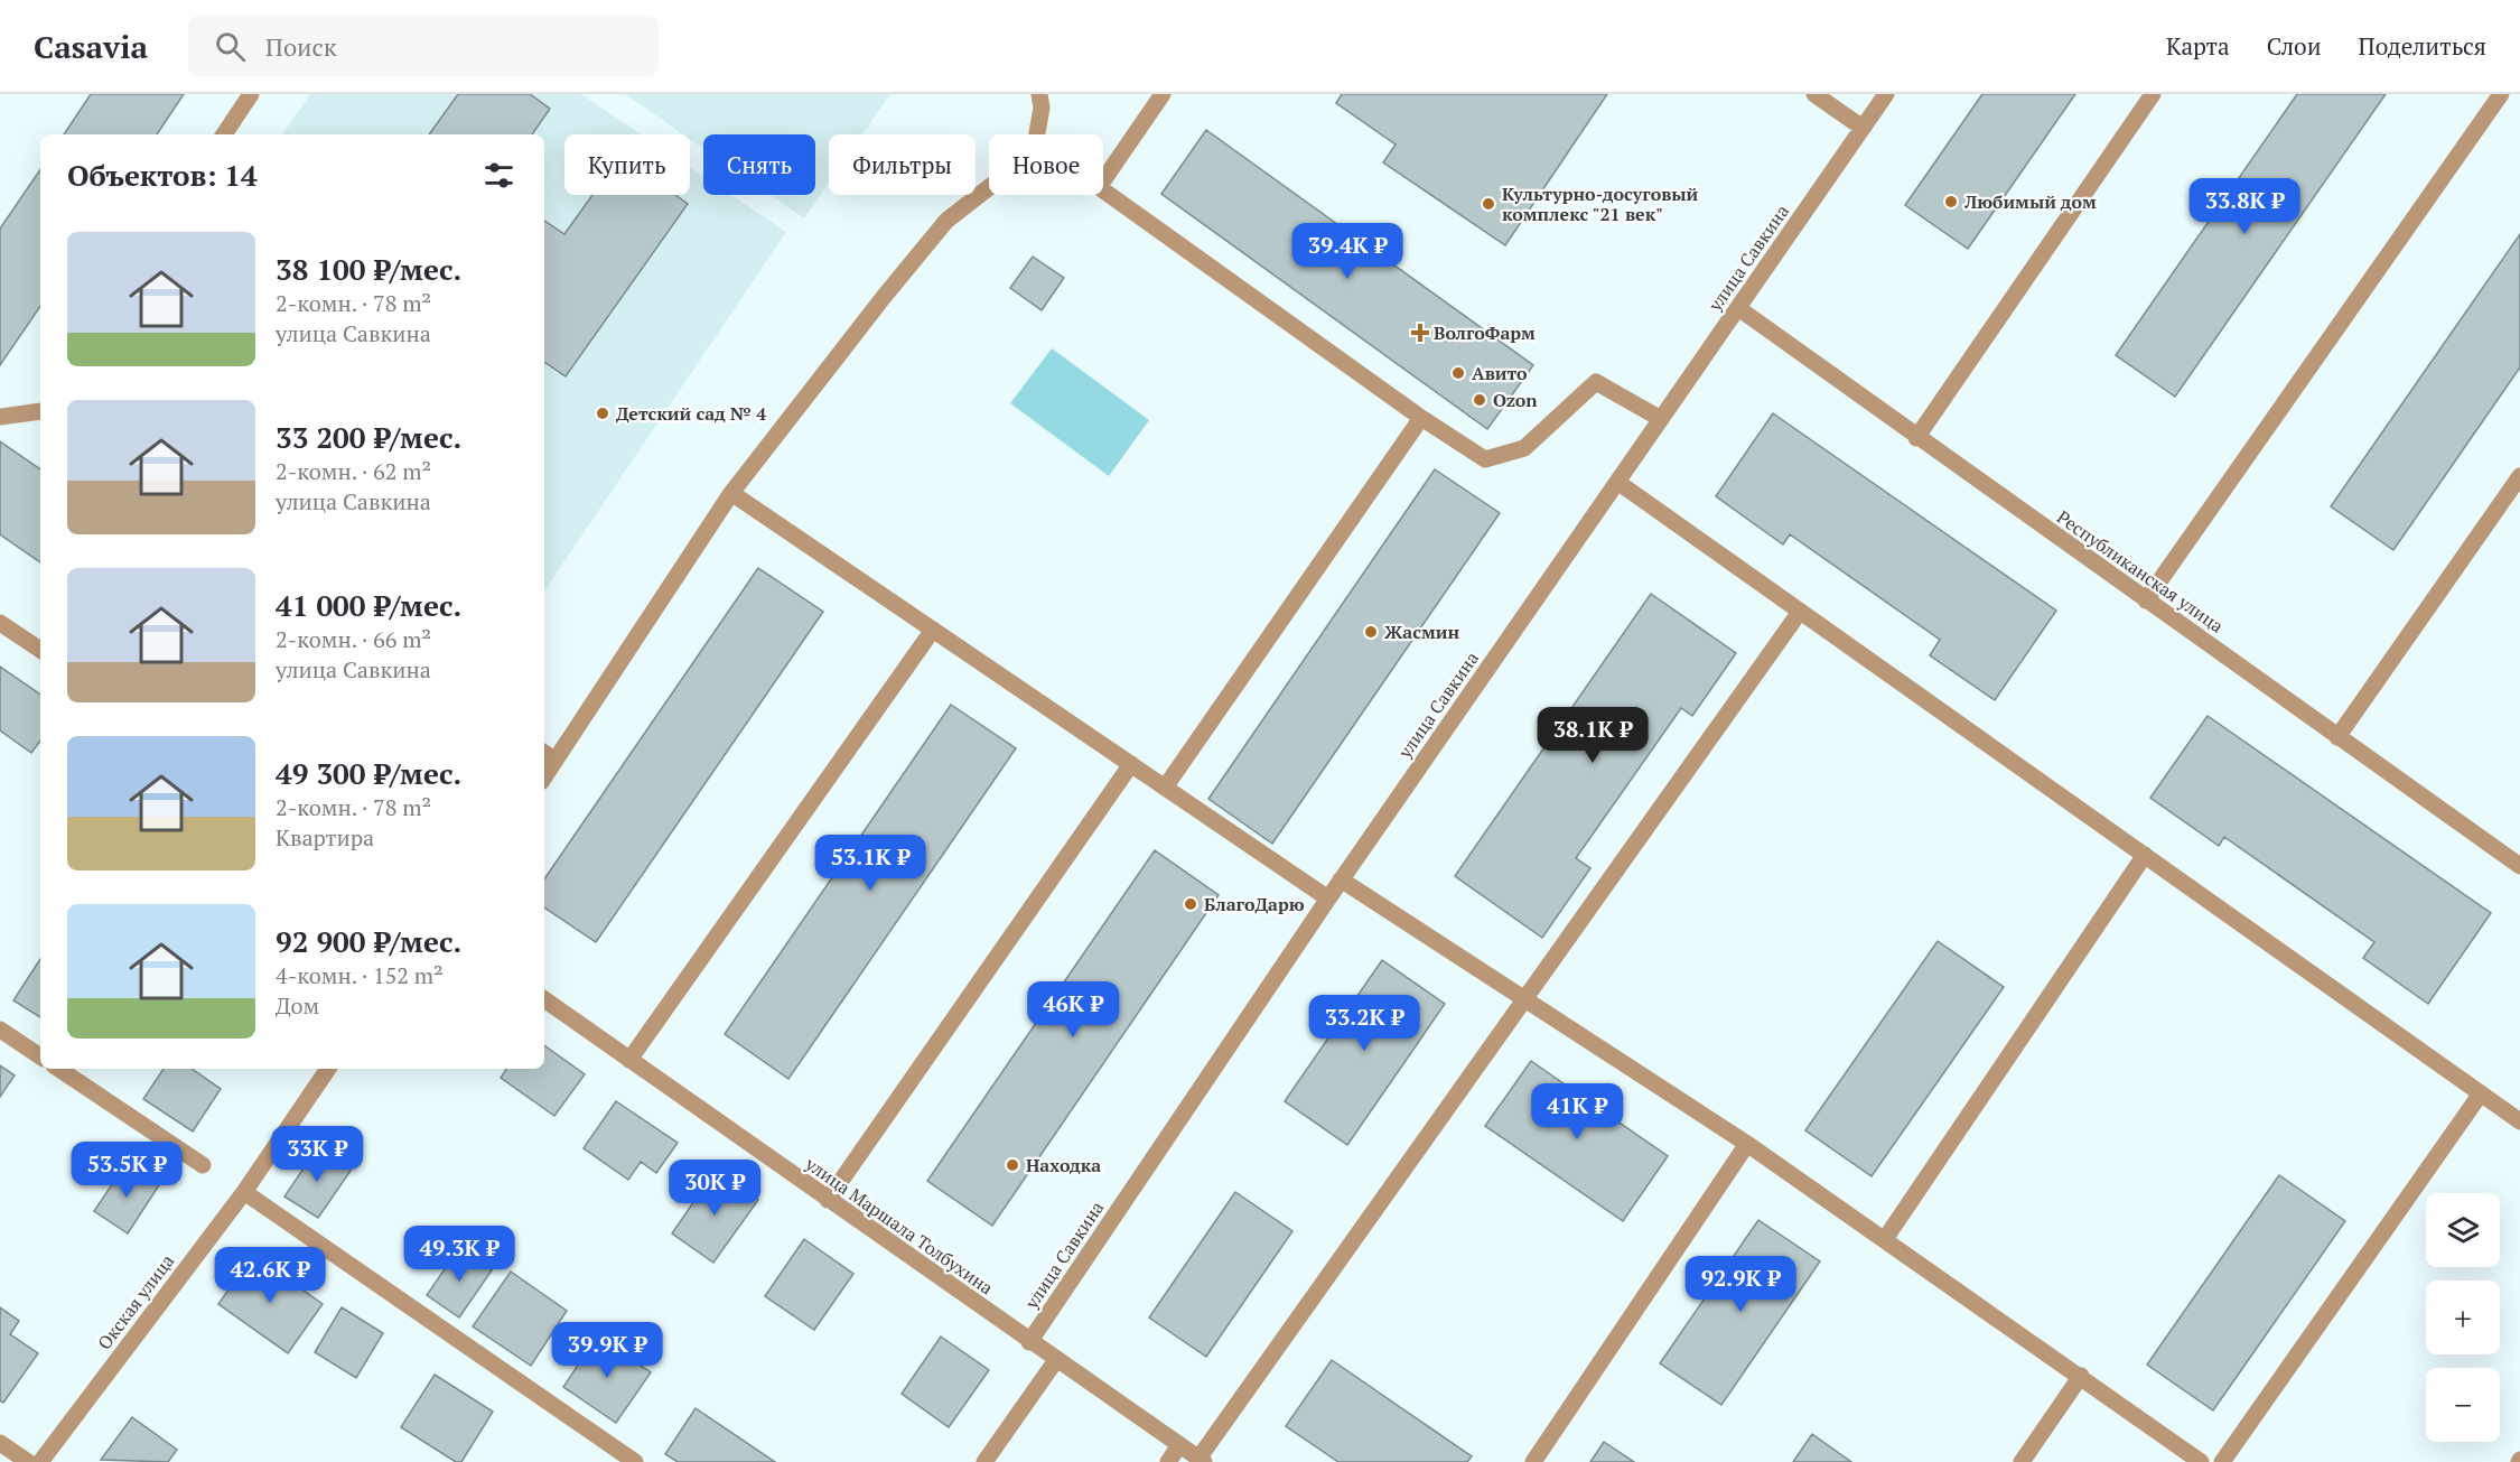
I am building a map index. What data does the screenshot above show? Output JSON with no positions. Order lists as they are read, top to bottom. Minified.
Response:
{"streets":{"street":["улица Савкина","Республиканская улица","улица Маршала Толбухина","Окская улица"]},"crossings":[["улица Савкина","Республиканская улица"],["улица Савкина","улица Маршала Толбухина"]],"places":{"other":["Любимый дом","Культурно-досуговый комплекс \"21 век\"","Авито","Ozon","Детский сад № 4","Жасмин","БлагоДарю","Находка"],"health":["ВолгоФарм"]},"page":{"header":"Casavia","search":"Поиск","nav":["Карта","Слои","Поделиться"],"chip":["Купить","Снять","Фильтры","Новое"],"heading":"Объектов: 14","price":["33.8K ₽","39.4K ₽","38.1K ₽","53.1K ₽","46K ₽","33.2K ₽","41K ₽","33K ₽","53.5K ₽","30K ₽","49.3K ₽","42.6K ₽","92.9K ₽","39.9K ₽"],"list":[{"name":"38 100 ₽/мес.","note":"2-комн. · 78 m² · улица Савкина"},{"name":"33 200 ₽/мес.","note":"2-комн. · 62 m² · улица Савкина"},{"name":"41 000 ₽/мес.","note":"2-комн. · 66 m² · улица Савкина"},{"name":"49 300 ₽/мес.","note":"2-комн. · 78 m² · Квартира"},{"name":"92 900 ₽/мес.","note":"4-комн. · 152 m² · Дом"}],"map_buttons":["+","−"]}}
